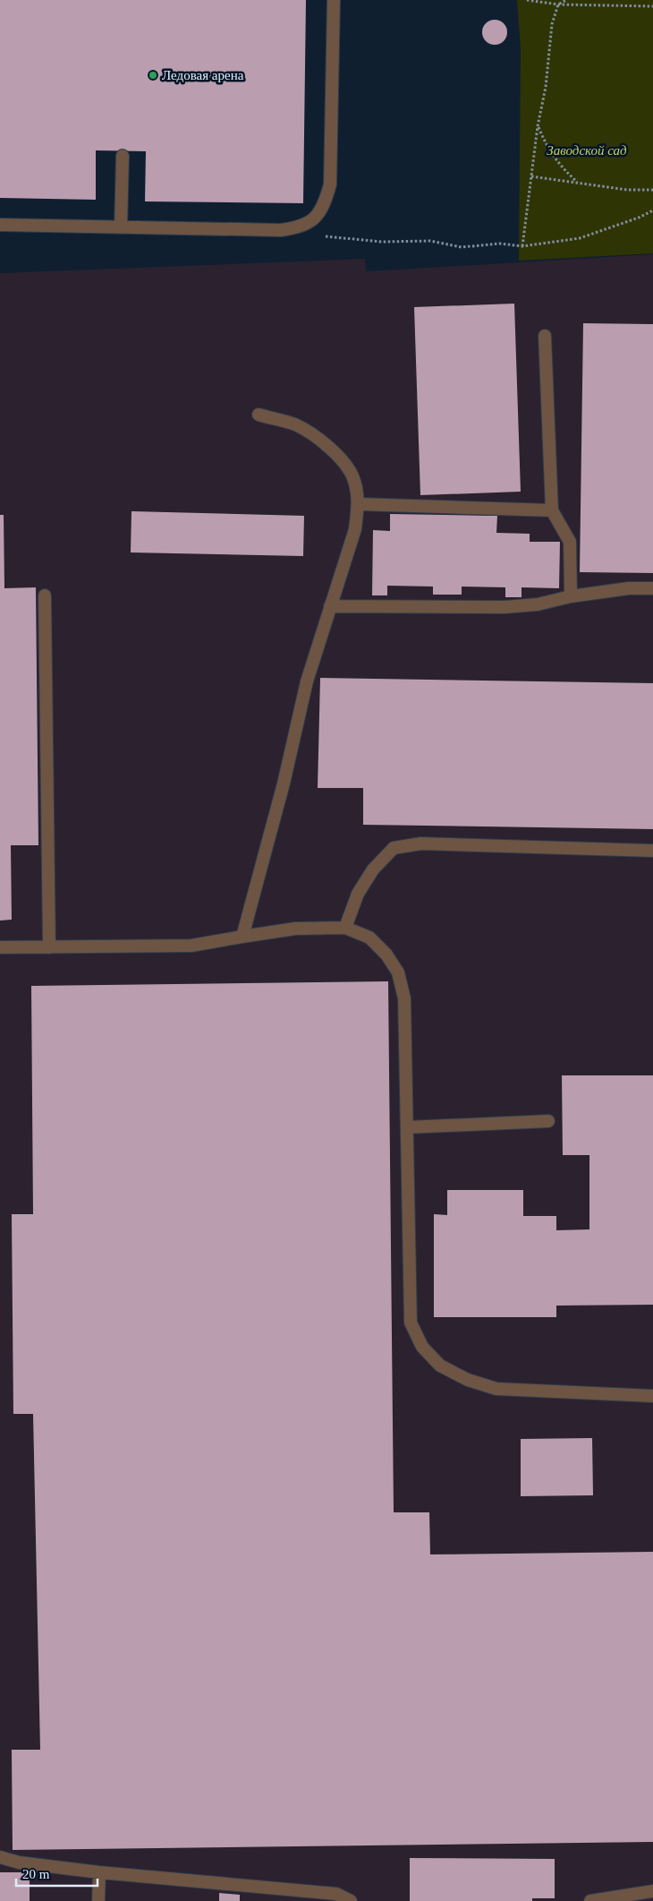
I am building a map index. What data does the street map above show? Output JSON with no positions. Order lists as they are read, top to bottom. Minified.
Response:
{"parks":["Заводской сад"],"places":["Ледовая арена"],"scale_bar":"20 m"}
